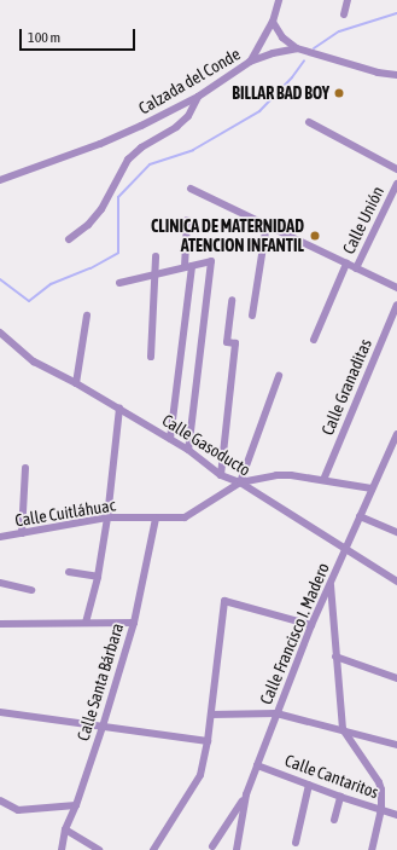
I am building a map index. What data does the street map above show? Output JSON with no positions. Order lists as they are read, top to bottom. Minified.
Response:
{"streets":{"street":["Calzada del Conde","Calle Unión","Calle Granaditas","Calle Gasoducto","Calle Cuitláhuac","Calle Francisco I. Madero","Calle Santa Bárbara","Calle Cantaritos"]},"crossings":[["Calle Gasoducto","Calle Cuitláhuac"],["Calle Gasoducto","Calle Francisco I. Madero"],["Calle Cuitláhuac","Calle Santa Bárbara"],["Calle Francisco I. Madero","Calle Cantaritos"]],"places":["BILLAR BAD BOY","CLINICA DE MATERNIDAD ATENCION INFANTIL"],"scale_bar":"100 m"}
